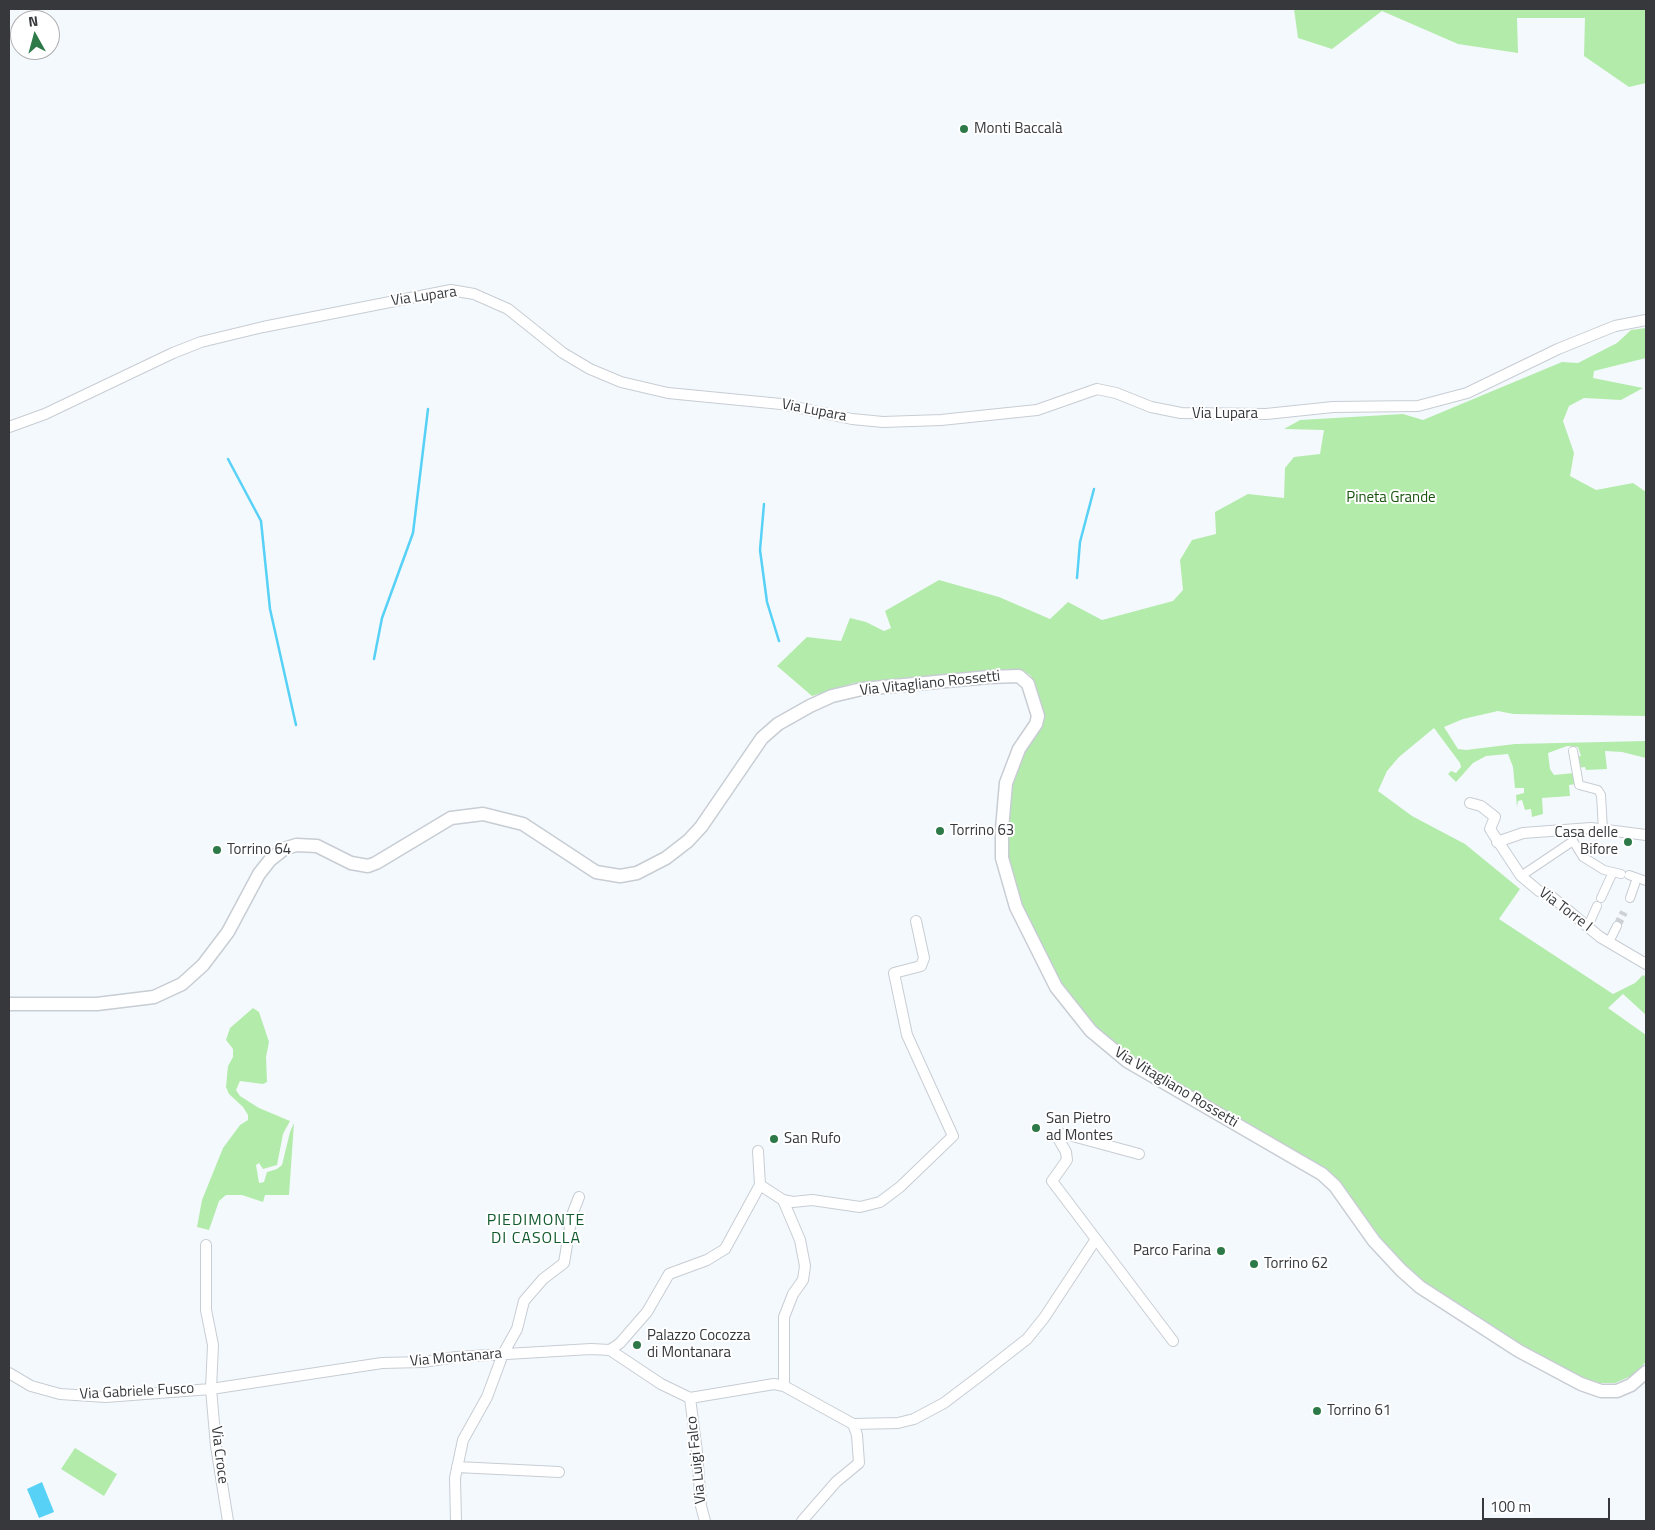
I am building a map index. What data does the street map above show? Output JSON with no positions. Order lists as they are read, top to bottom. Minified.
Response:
{"streets":{"street":["Via Lupara","Via Vitagliano Rossetti","Via Torre I","Via Montanara","Via Gabriele Fusco","Via Croce","Via Luigi Falco"]},"crossings":[["Via Montanara","Via Gabriele Fusco"],["Via Montanara","Via Croce"],["Via Gabriele Fusco","Via Croce"]],"districts":["PIEDIMONTE DI CASOLLA"],"parks":["Pineta Grande"],"places":["Monti Baccalà","Torrino 63","Casa delle Bifore","Torrino 64","San Pietro ad Montes","San Rufo","Parco Farina","Torrino 62","Palazzo Cocozza di Montanara","Torrino 61"],"scale_bar":"100 m","north":"top"}
